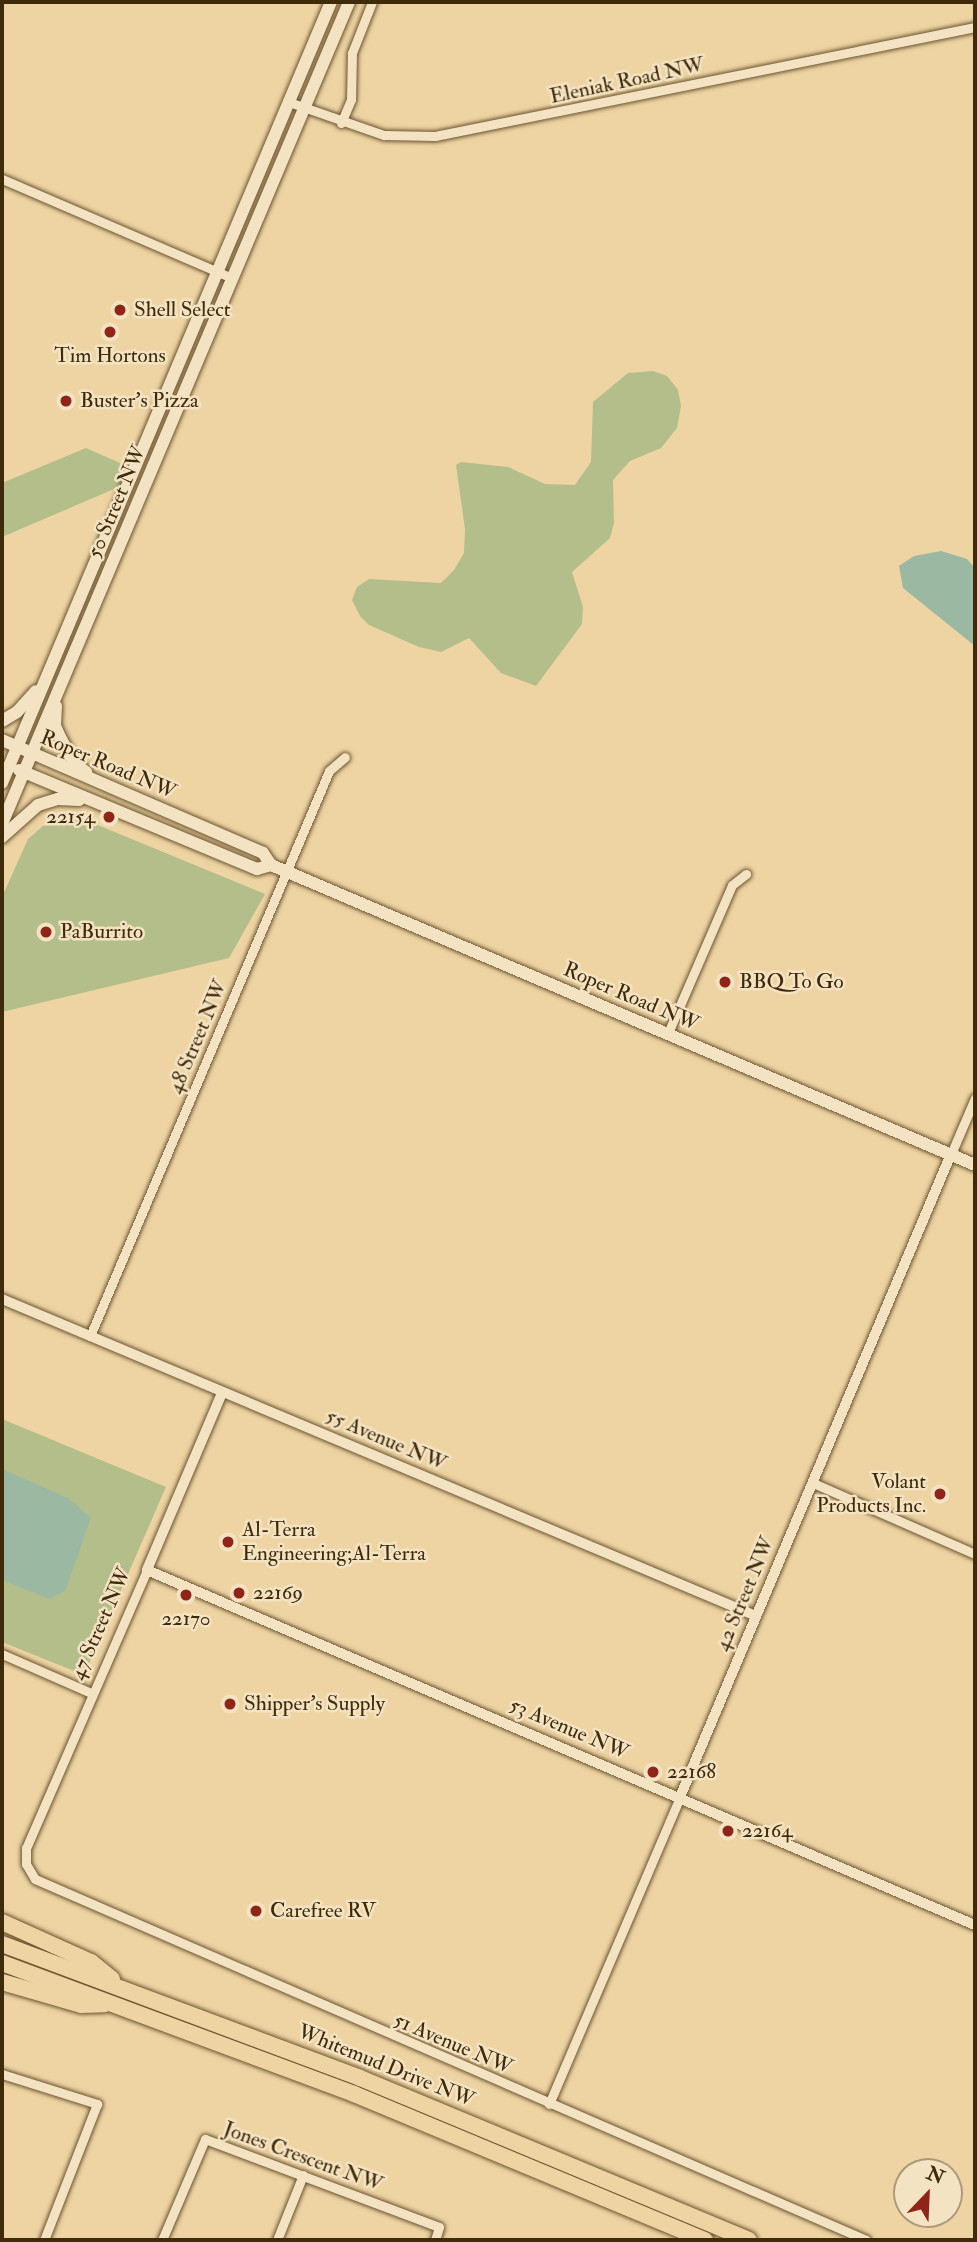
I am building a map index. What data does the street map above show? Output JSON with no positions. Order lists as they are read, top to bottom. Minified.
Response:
{"streets":{"highway":["Whitemud Drive NW"],"main road":["50 Street NW","Roper Road NW"],"street":["Eleniak Road NW","48 Street NW","55 Avenue NW","42 Street NW","47 Street NW","53 Avenue NW","51 Avenue NW","Jones Crescent NW"]},"crossings":[["Eleniak Road NW","50 Street NW"],["50 Street NW","Roper Road NW"],["Roper Road NW","48 Street NW"],["Roper Road NW","42 Street NW"],["48 Street NW","55 Avenue NW"],["55 Avenue NW","42 Street NW"],["55 Avenue NW","47 Street NW"],["42 Street NW","53 Avenue NW"],["42 Street NW","51 Avenue NW"],["47 Street NW","53 Avenue NW"],["47 Street NW","51 Avenue NW"]],"places":["Shell Select","Tim Hortons","Buster's Pizza","22154","PaBurrito","BBQ To Go","Volant Products Inc.","Al-Terra Engineering;Al-Terra","22169","22170","Shipper's Supply","22168","22164","Carefree RV"],"north":"top right"}
